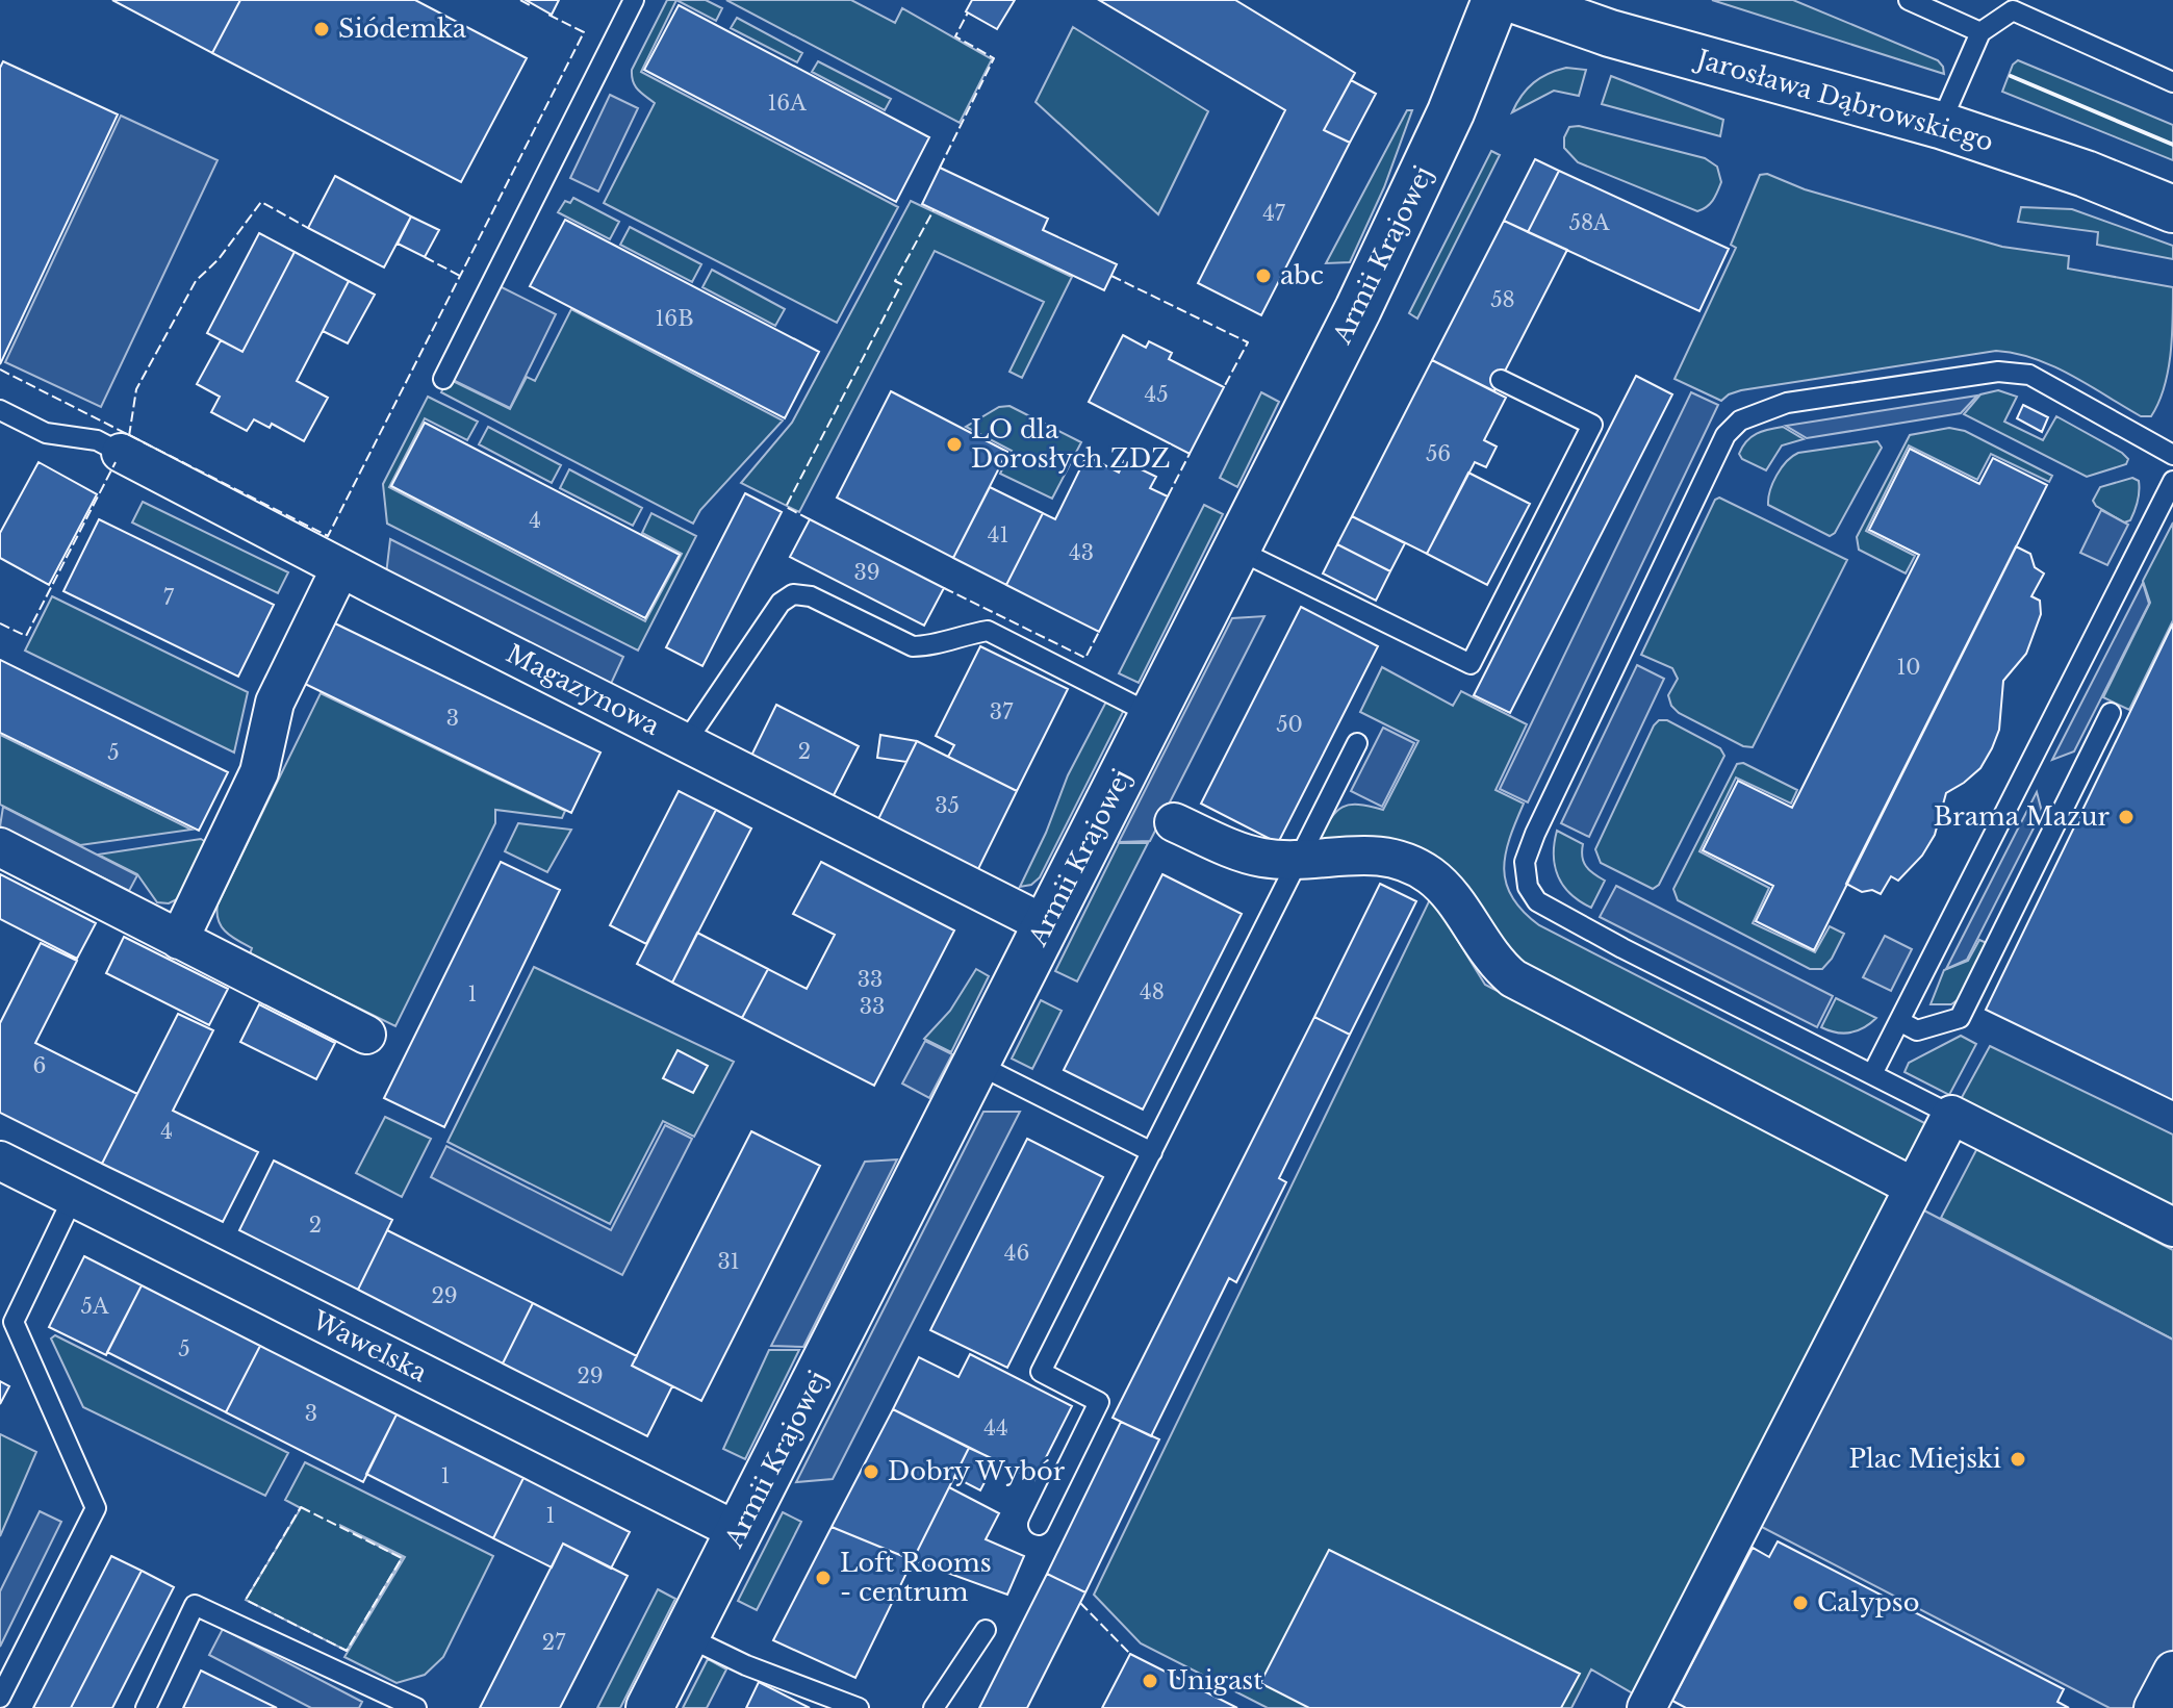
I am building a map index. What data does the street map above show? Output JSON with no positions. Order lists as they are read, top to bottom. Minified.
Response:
{"streets":{"street":["Jarosława Dąbrowskiego","Armii Krajowej","Magazynowa","Wawelska"]},"crossings":[["Armii Krajowej","Magazynowa"],["Armii Krajowej","Wawelska"]],"places":["Siódemka","abc","LO dla Dorosłych ZDZ","Brama Mazur","Plac Miejski","Dobry Wybór","Loft Rooms - centrum","Calypso","Unigast"],"house_numbers":["16A","47","58A","58","16B","45","56","4","41","43","39","7","10","37","3","50","2","5","35","33","48","1","33","6","4","2","46","31","29","5A","5","29","3","44","1","1","27"]}
